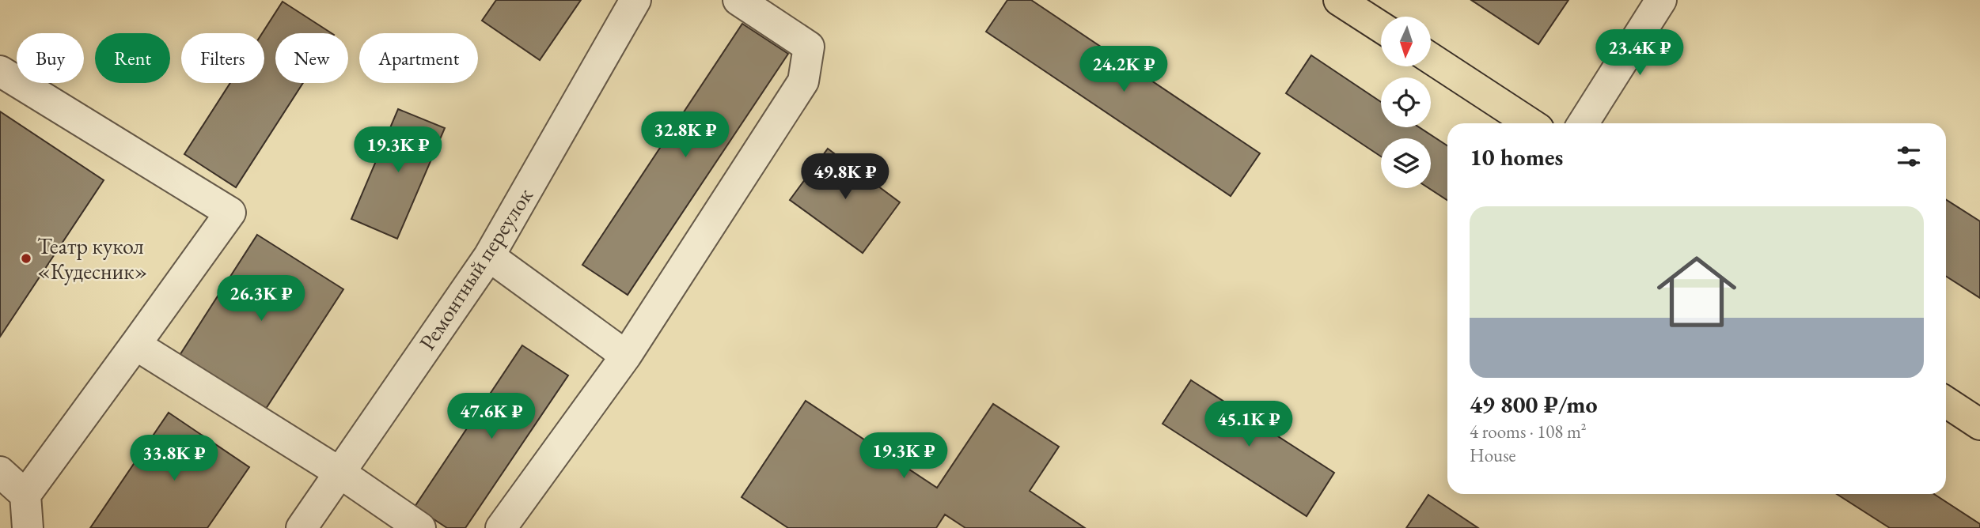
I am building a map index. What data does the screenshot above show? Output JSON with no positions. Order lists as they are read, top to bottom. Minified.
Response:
{"streets":{"street":["Ремонтный переулок"]},"places":["Театр кукол «Кудесник»"],"north":"bottom","page":{"price":["23.4K ₽","24.2K ₽","32.8K ₽","19.3K ₽","49.8K ₽","26.3K ₽","47.6K ₽","45.1K ₽","19.3K ₽","33.8K ₽"],"chip":["Buy","Rent","Filters","New","Apartment"],"heading":"10 homes","list":[{"name":"49 800 ₽/mo","note":"4 rooms · 108 m² · House"}]}}
